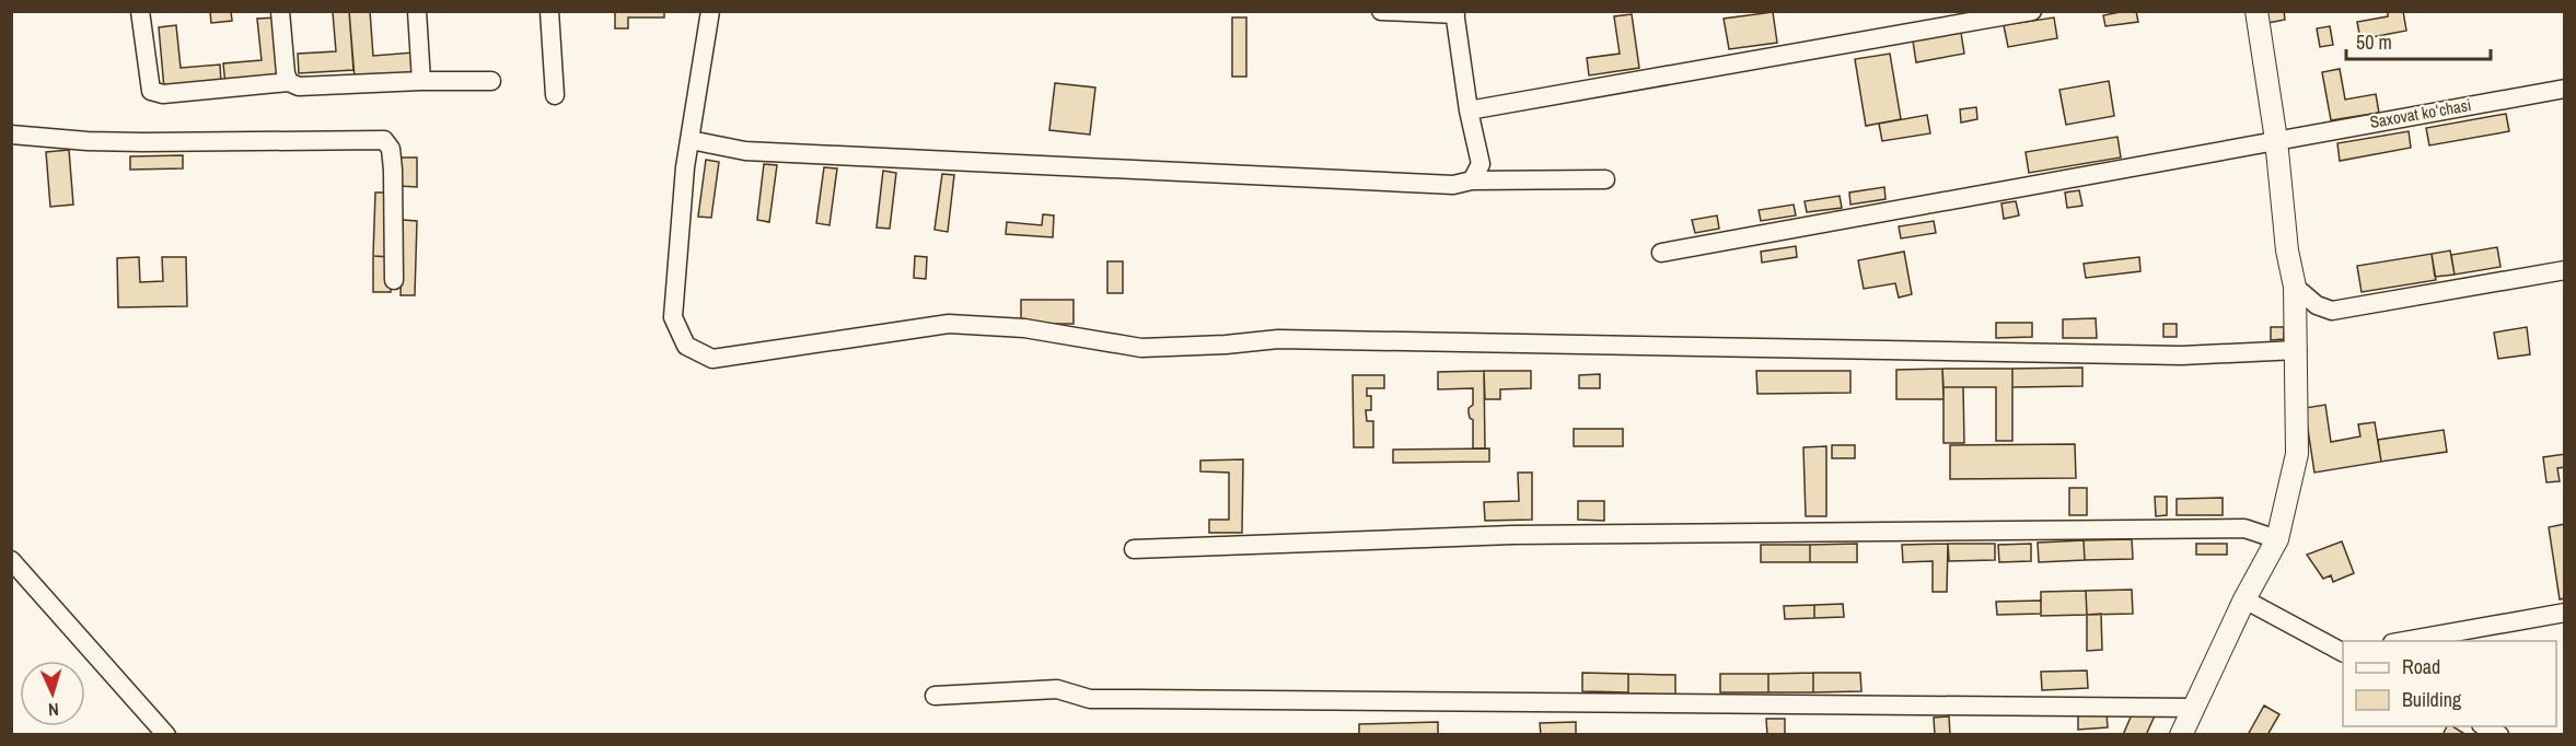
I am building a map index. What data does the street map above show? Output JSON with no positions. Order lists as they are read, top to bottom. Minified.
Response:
{"streets":{"street":["Saxovat koʻchasi"]},"legend":["Road","Building"],"scale_bar":"50 m","north":"bottom"}
